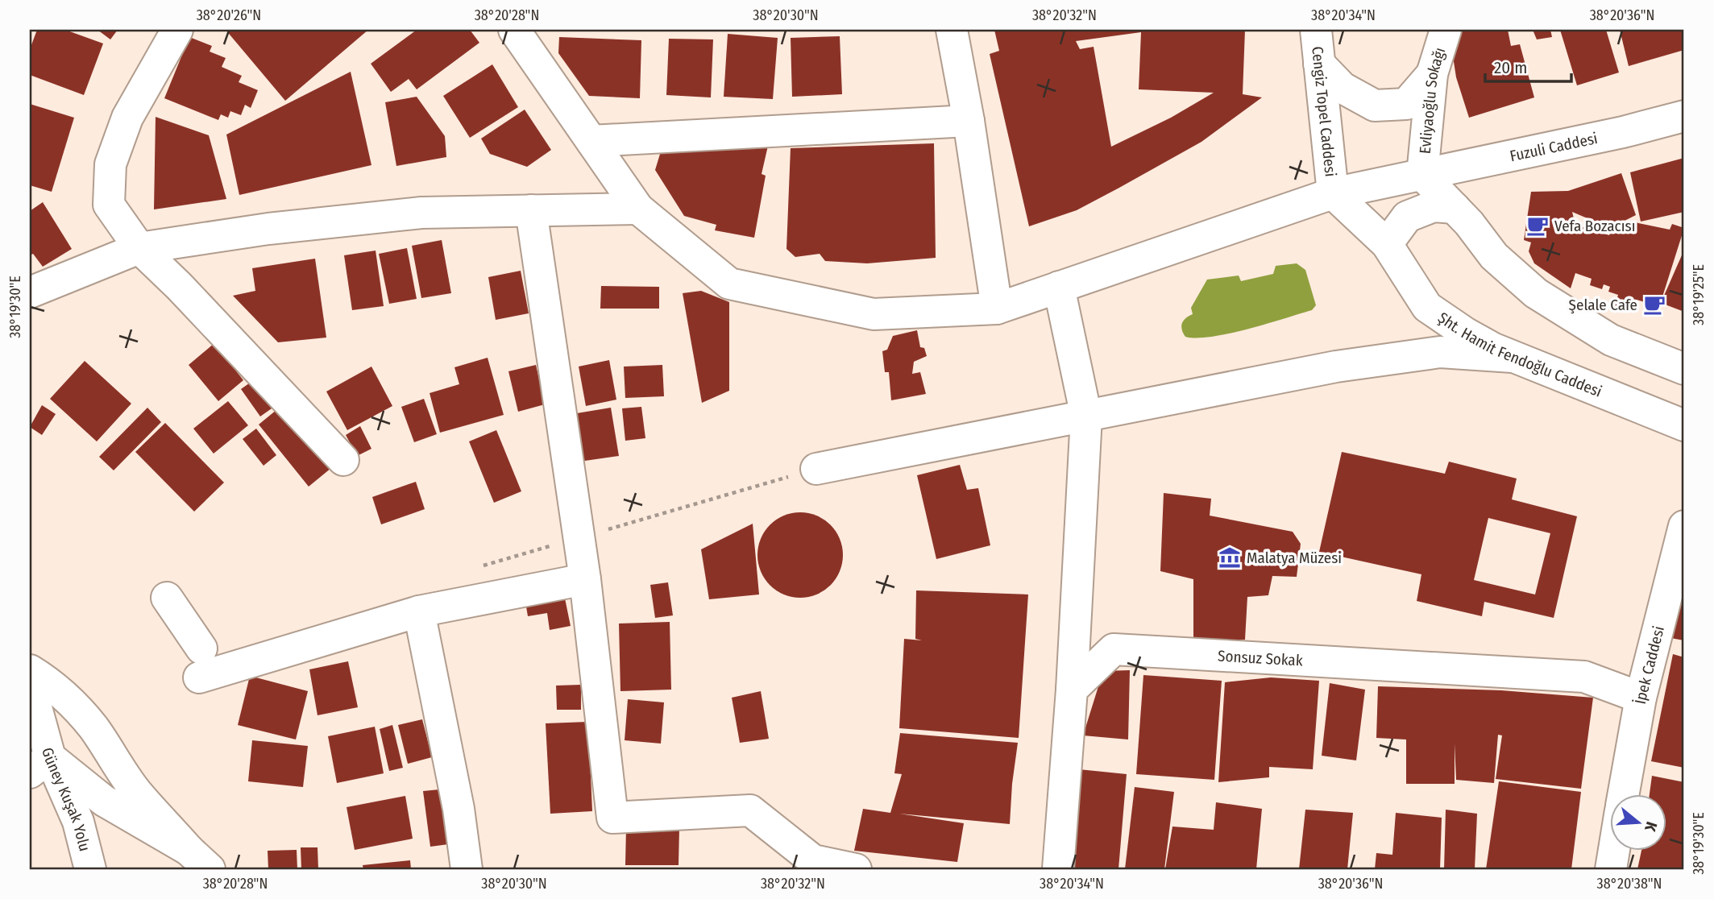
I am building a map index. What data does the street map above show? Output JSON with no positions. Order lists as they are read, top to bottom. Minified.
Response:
{"streets":{"street":["Evliyaoğlu Sokağı","Cengiz Topel Caddesi","Fuzuli Caddesi","Şht. Hamit Fendoğlu Caddesi","Sonsuz Sokak","İpek Caddesi","Güney Kuşak Yolu"]},"crossings":[["Evliyaoğlu Sokağı","Fuzuli Caddesi"],["Cengiz Topel Caddesi","Fuzuli Caddesi"],["Cengiz Topel Caddesi","Şht. Hamit Fendoğlu Caddesi"],["Fuzuli Caddesi","Şht. Hamit Fendoğlu Caddesi"],["Sonsuz Sokak","İpek Caddesi"]],"places":{"cafe":["Vefa Bozacısı","Şelale Cafe"],"museum":["Malatya Müzesi"]},"scale_bar":"20 m","north":"right","coordinates":["38°20'26\"N","38°20'28\"N","38°20'30\"N","38°20'32\"N","38°20'34\"N","38°20'36\"N","38°19'25\"E","38°19'30\"E","38°20'38\"N"]}
